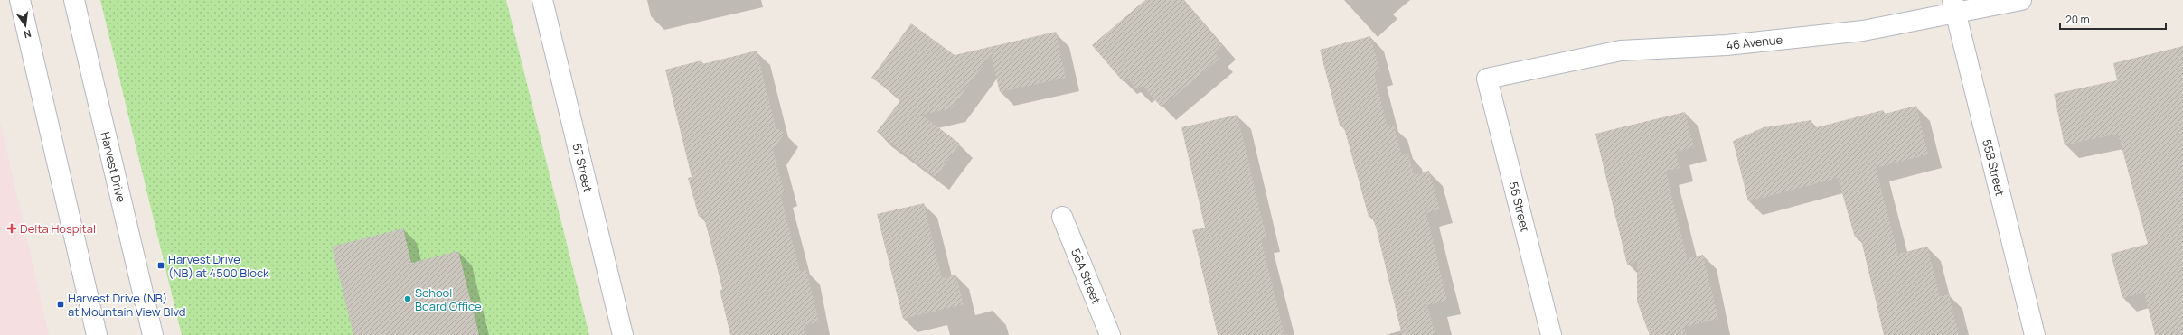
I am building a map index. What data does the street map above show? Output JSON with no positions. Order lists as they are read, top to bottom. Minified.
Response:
{"streets":{"street":["46 Avenue","55B Street","Harvest Drive","57 Street","56 Street","56A Street"]},"crossings":[["46 Avenue","55B Street"],["46 Avenue","56 Street"]],"places":{"health":["Delta Hospital"],"transit":["Harvest Drive (NB) at 4500 Block","Harvest Drive (NB) at Mountain View Blvd"],"other":["School Board Office"]},"scale_bar":"20 m","north":"bottom"}
